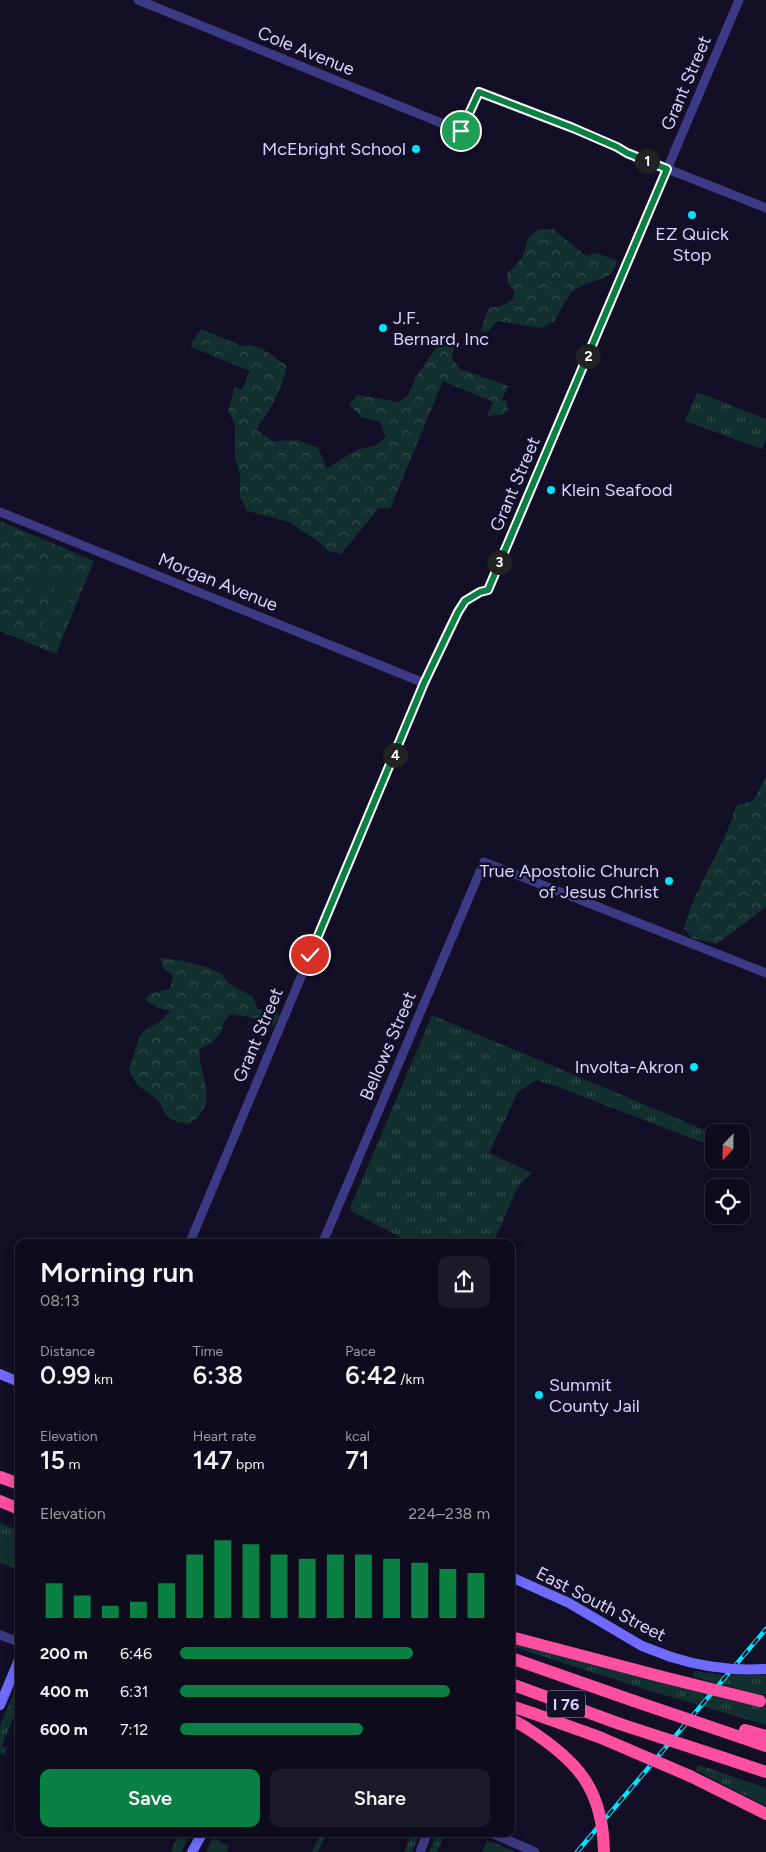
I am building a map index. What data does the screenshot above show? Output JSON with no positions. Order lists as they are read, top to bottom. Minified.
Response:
{"streets":{"highway":["I 76"],"main road":["East South Street"],"street":["Cole Avenue","Grant Street","Morgan Avenue","Bellows Street"]},"crossings":[["Cole Avenue","Grant Street"],["Grant Street","Morgan Avenue"]],"places":["McEbright School","EZ Quick Stop","J.F. Bernard, Inc","Klein Seafood","True Apostolic Church of Jesus Christ","Involta-Akron","Summit County Jail"],"north":"bottom","page":{"pins":["1","2","3","4"],"heading":["Morning run","08:13"],"stats":[["Distance","0.99 km"],["Time","6:38"],["Pace","6:42 /km"],["Elevation","15 m"],["Heart rate","147 bpm"],["kcal","71"]],"chart":["Elevation","224–238 m"],"list":[{"name":"200 m","note":"6:46"},{"name":"400 m","note":"6:31"},{"name":"600 m","note":"7:12"}],"buttons":["Save","Share"]}}
